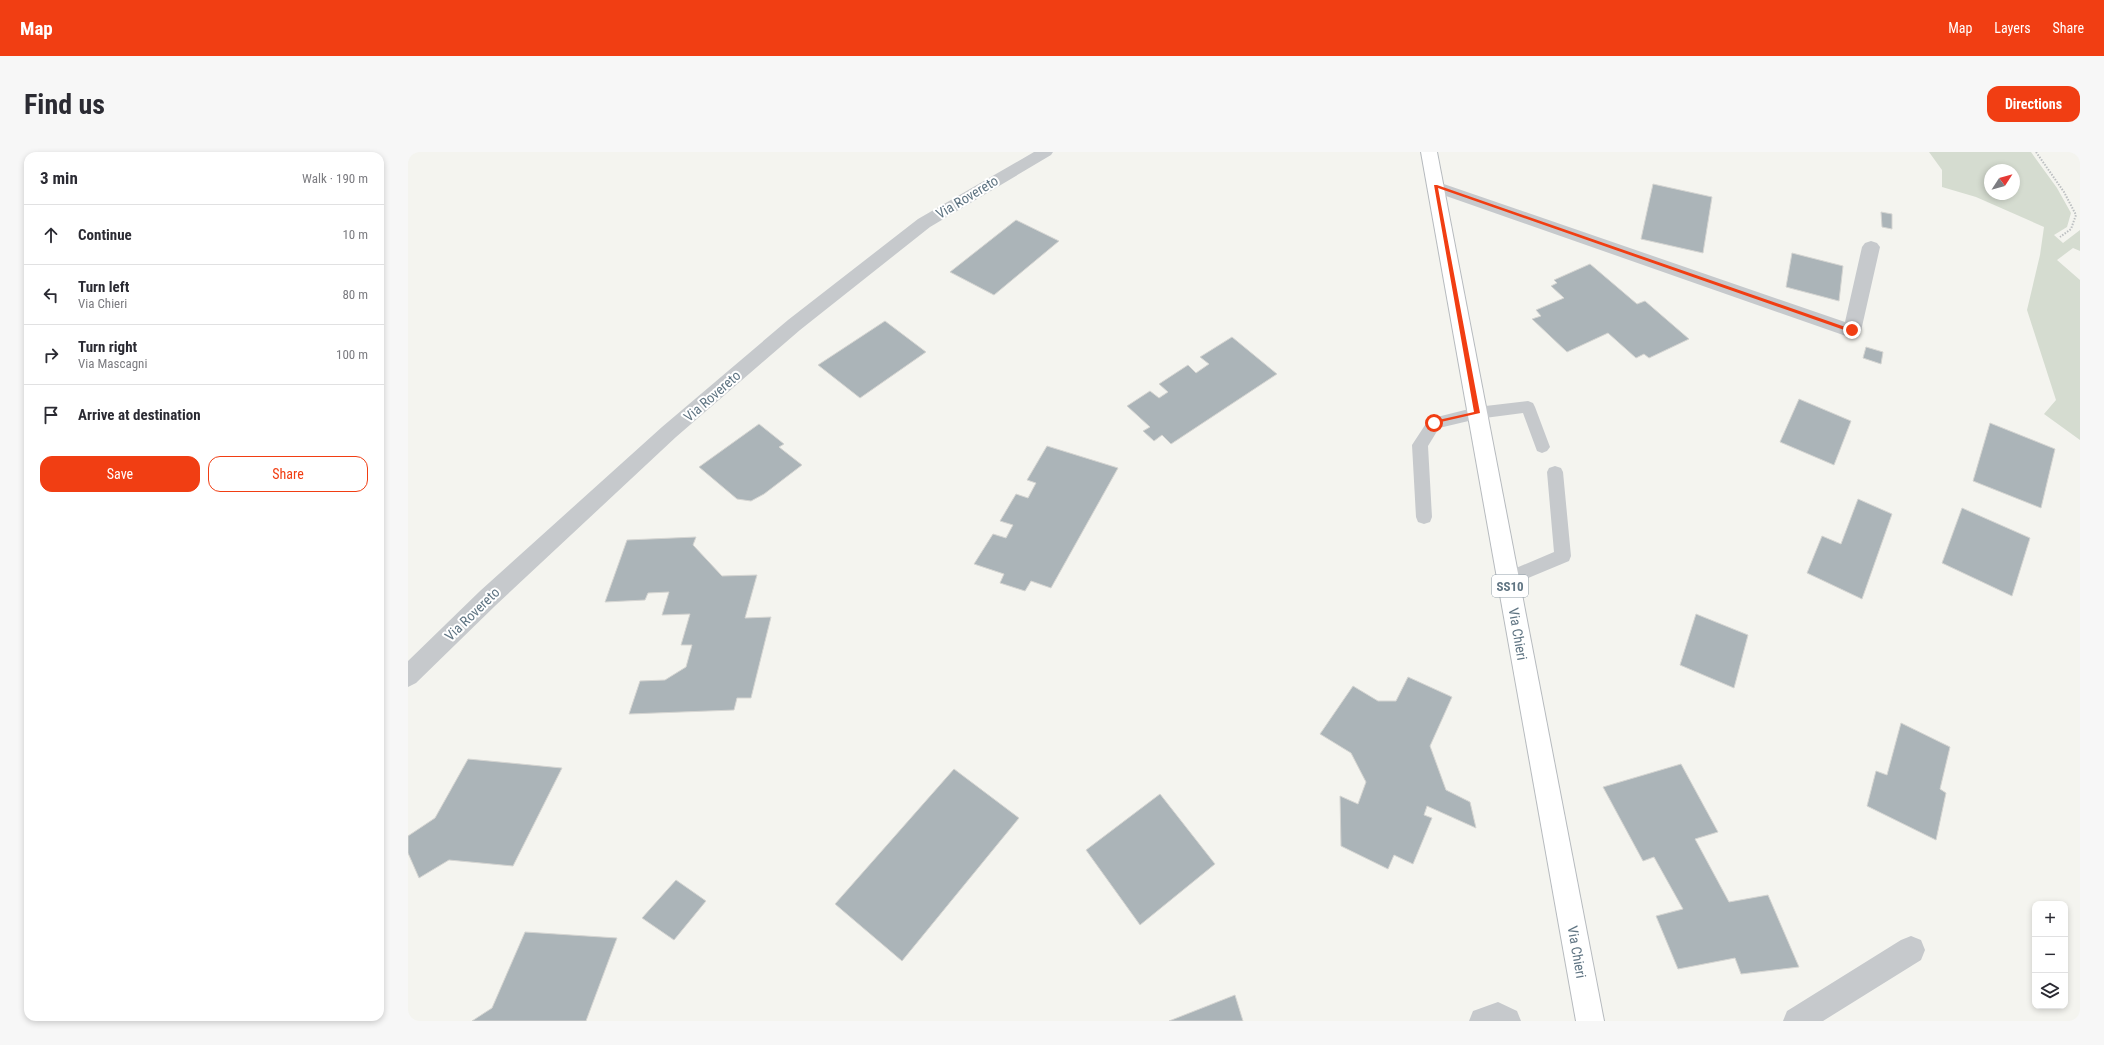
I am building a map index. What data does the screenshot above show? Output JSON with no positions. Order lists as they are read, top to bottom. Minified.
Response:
{"streets":{"main road":["SS10","Via Chieri"],"street":["Via Rovereto"]},"north":"top right","page":{"header":"Map","nav":["Map","Layers","Share"],"buttons":["Directions",["Save","Share"]],"title":"Find us","heading":["3 min","Walk · 190 m"],"list":[["Continue","10 m"],["Turn left","Via Chieri","80 m"],["Turn right","Via Mascagni","100 m"],"Arrive at destination"],"map_buttons":["+","−"]}}
